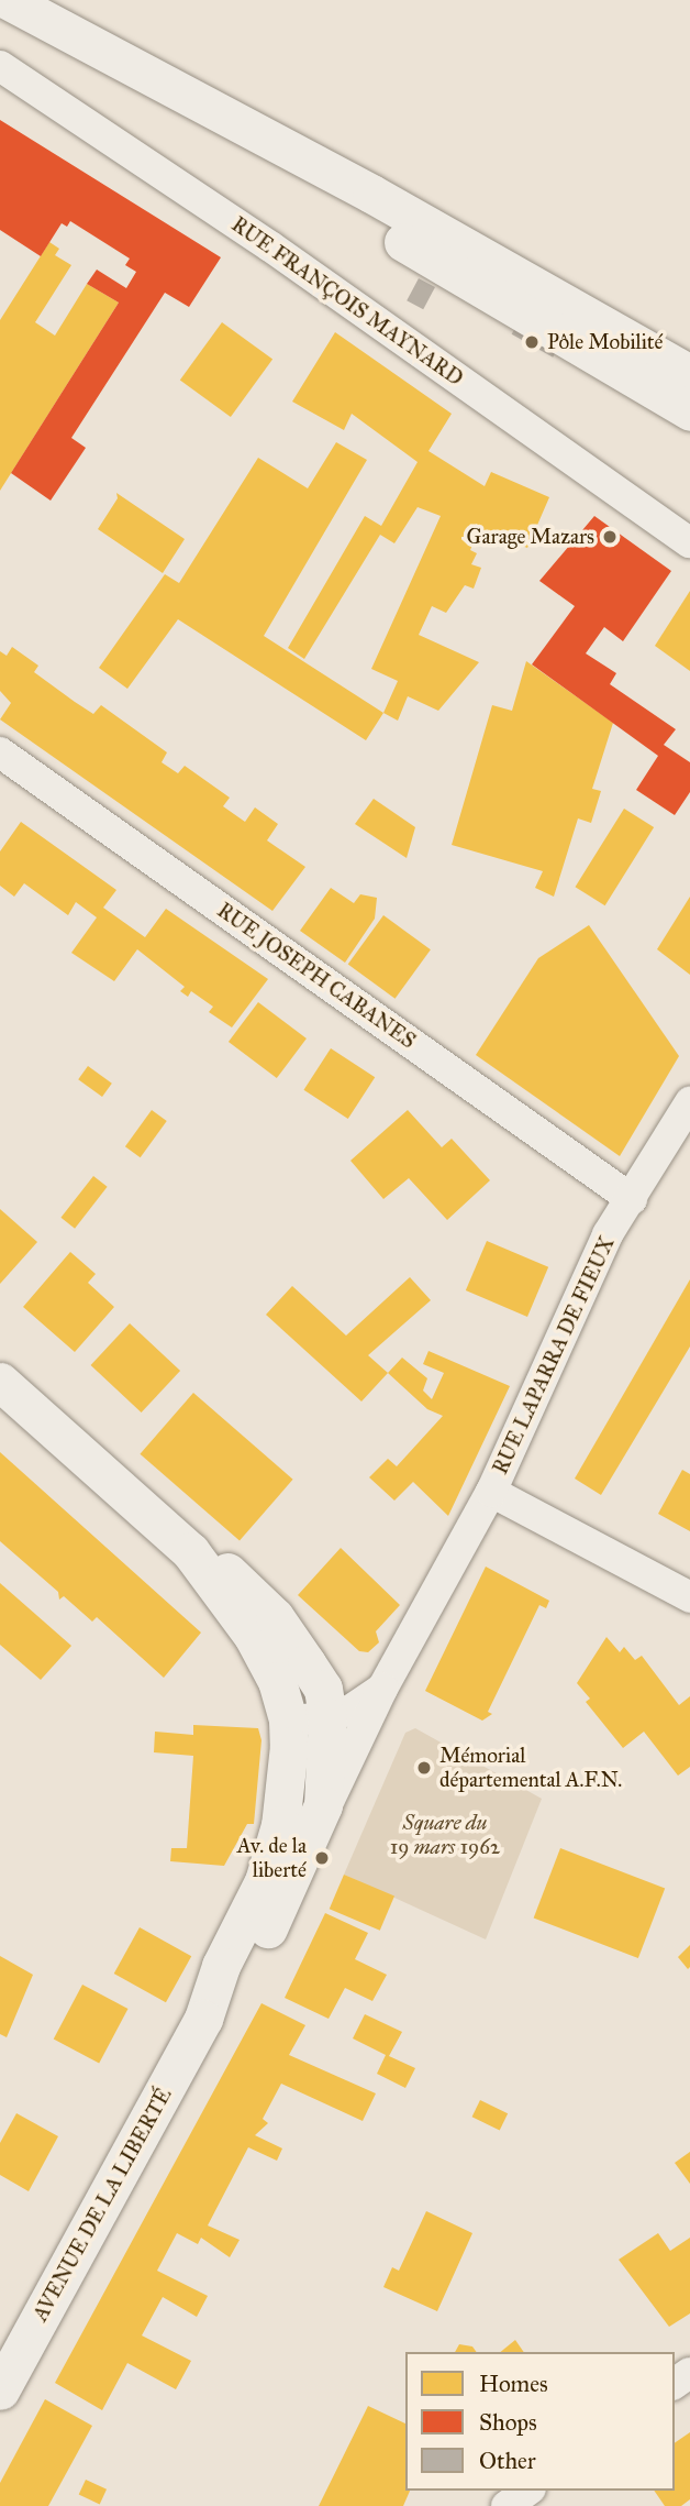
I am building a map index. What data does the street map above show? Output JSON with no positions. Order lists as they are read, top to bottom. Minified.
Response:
{"streets":{"street":["RUE FRANÇOIS MAYNARD","RUE JOSEPH CABANES","RUE LAPARRA DE FIEUX","AVENUE DE LA LIBERTÉ"]},"crossings":[["RUE JOSEPH CABANES","RUE LAPARRA DE FIEUX"],["RUE LAPARRA DE FIEUX","AVENUE DE LA LIBERTÉ"]],"parks":["Square du 19 mars 1962"],"places":["Pôle Mobilité","Garage Mazars","Mémorial départemental A.F.N.","Av. de la liberté"],"legend":["Homes","Shops","Other"]}
